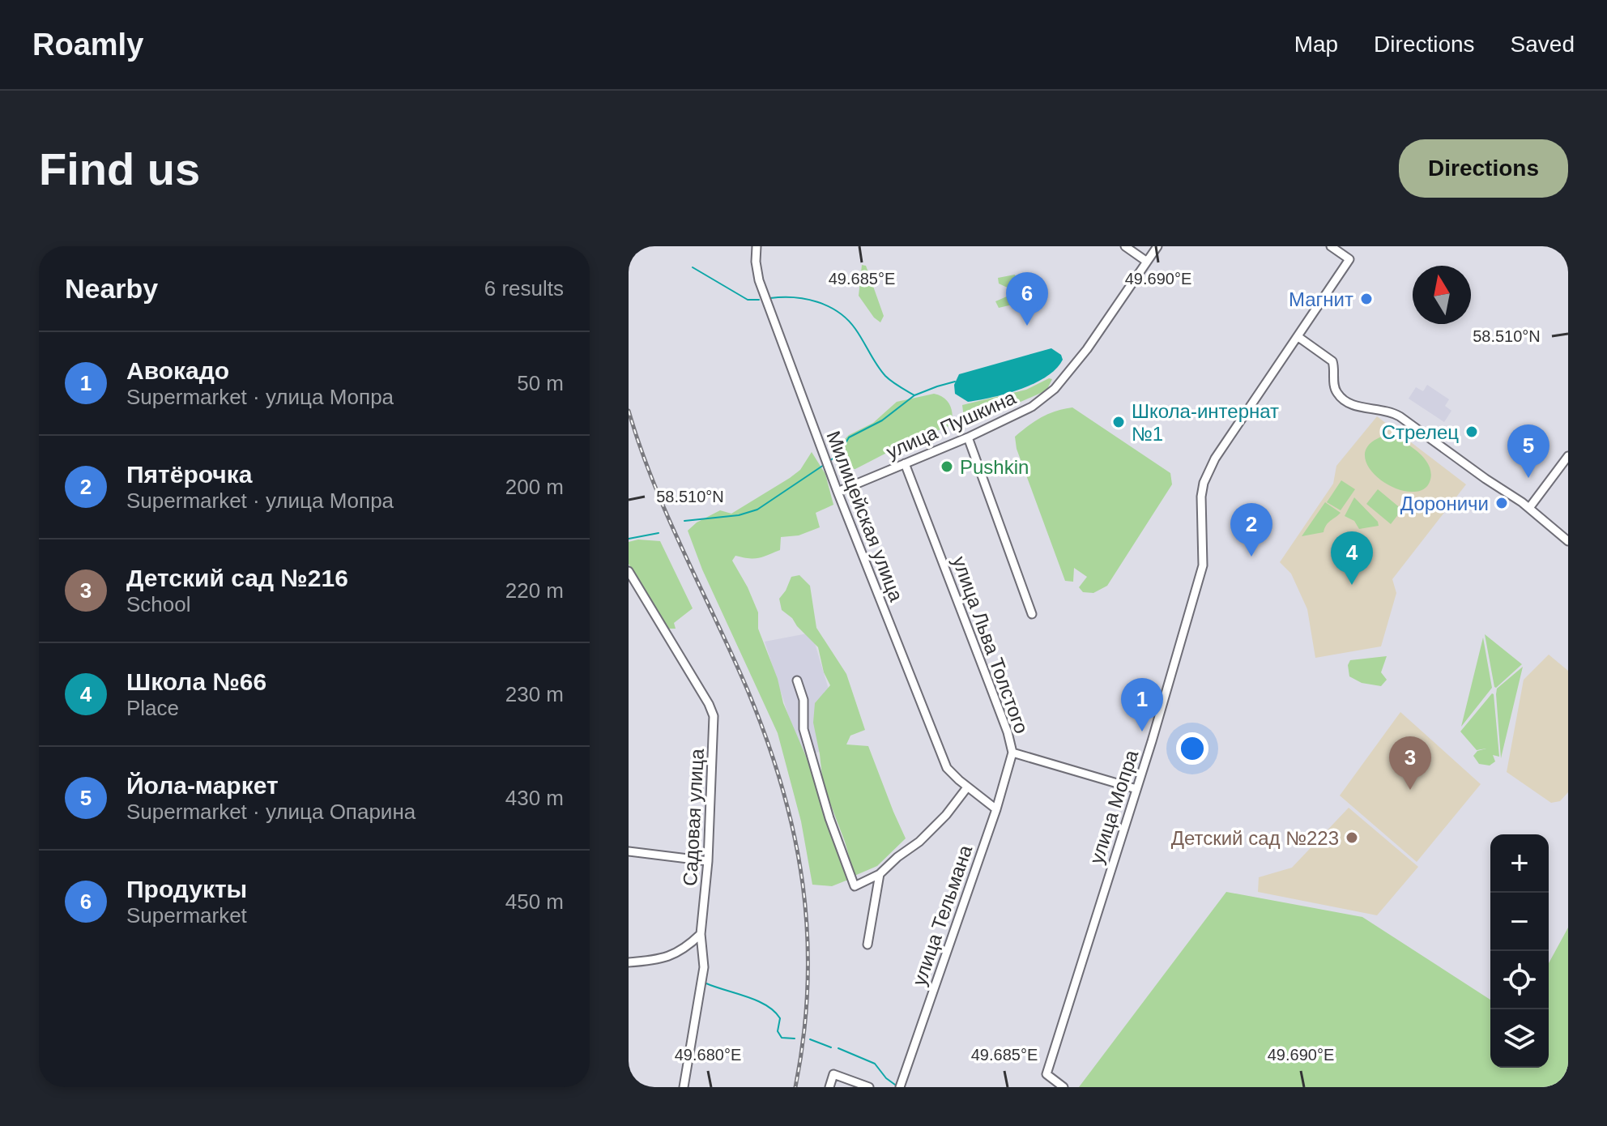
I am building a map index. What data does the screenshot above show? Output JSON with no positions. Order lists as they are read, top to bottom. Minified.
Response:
{"streets":{"street":["улица Пушкина","Милицейская улица","улица Льва Толстого","улица Мопра","Садовая улица","улица Тельмана"]},"crossings":[["улица Пушкина","Милицейская улица"],["улица Пушкина","улица Льва Толстого"],["Милицейская улица","улица Тельмана"],["улица Льва Толстого","улица Мопра"],["улица Льва Толстого","улица Тельмана"]],"places":["Магнит","Школа-интернат №1","Стрелец","Pushkin","Дороничи","Детский сад №223"],"north":"top","page":{"header":"Roamly","nav":["Map","Directions","Saved"],"buttons":"Directions","title":"Find us","heading":["Nearby","6 results"],"pins":["6","5","2","4","1","3"],"list":[{"mark":"1","name":"Авокадо","note":"Supermarket · улица Мопра","value":"50 m"},{"mark":"2","name":"Пятёрочка","note":"Supermarket · улица Мопра","value":"200 m"},{"mark":"3","name":"Детский сад №216","note":"School","value":"220 m"},{"mark":"4","name":"Школа №66","note":"Place","value":"230 m"},{"mark":"5","name":"Йола-маркет","note":"Supermarket · улица Опарина","value":"430 m"},{"mark":"6","name":"Продукты","note":"Supermarket","value":"450 m"}],"map_buttons":["+","−"]},"coordinates":["49.685°E","49.690°E","58.510°N","49.680°E"]}
